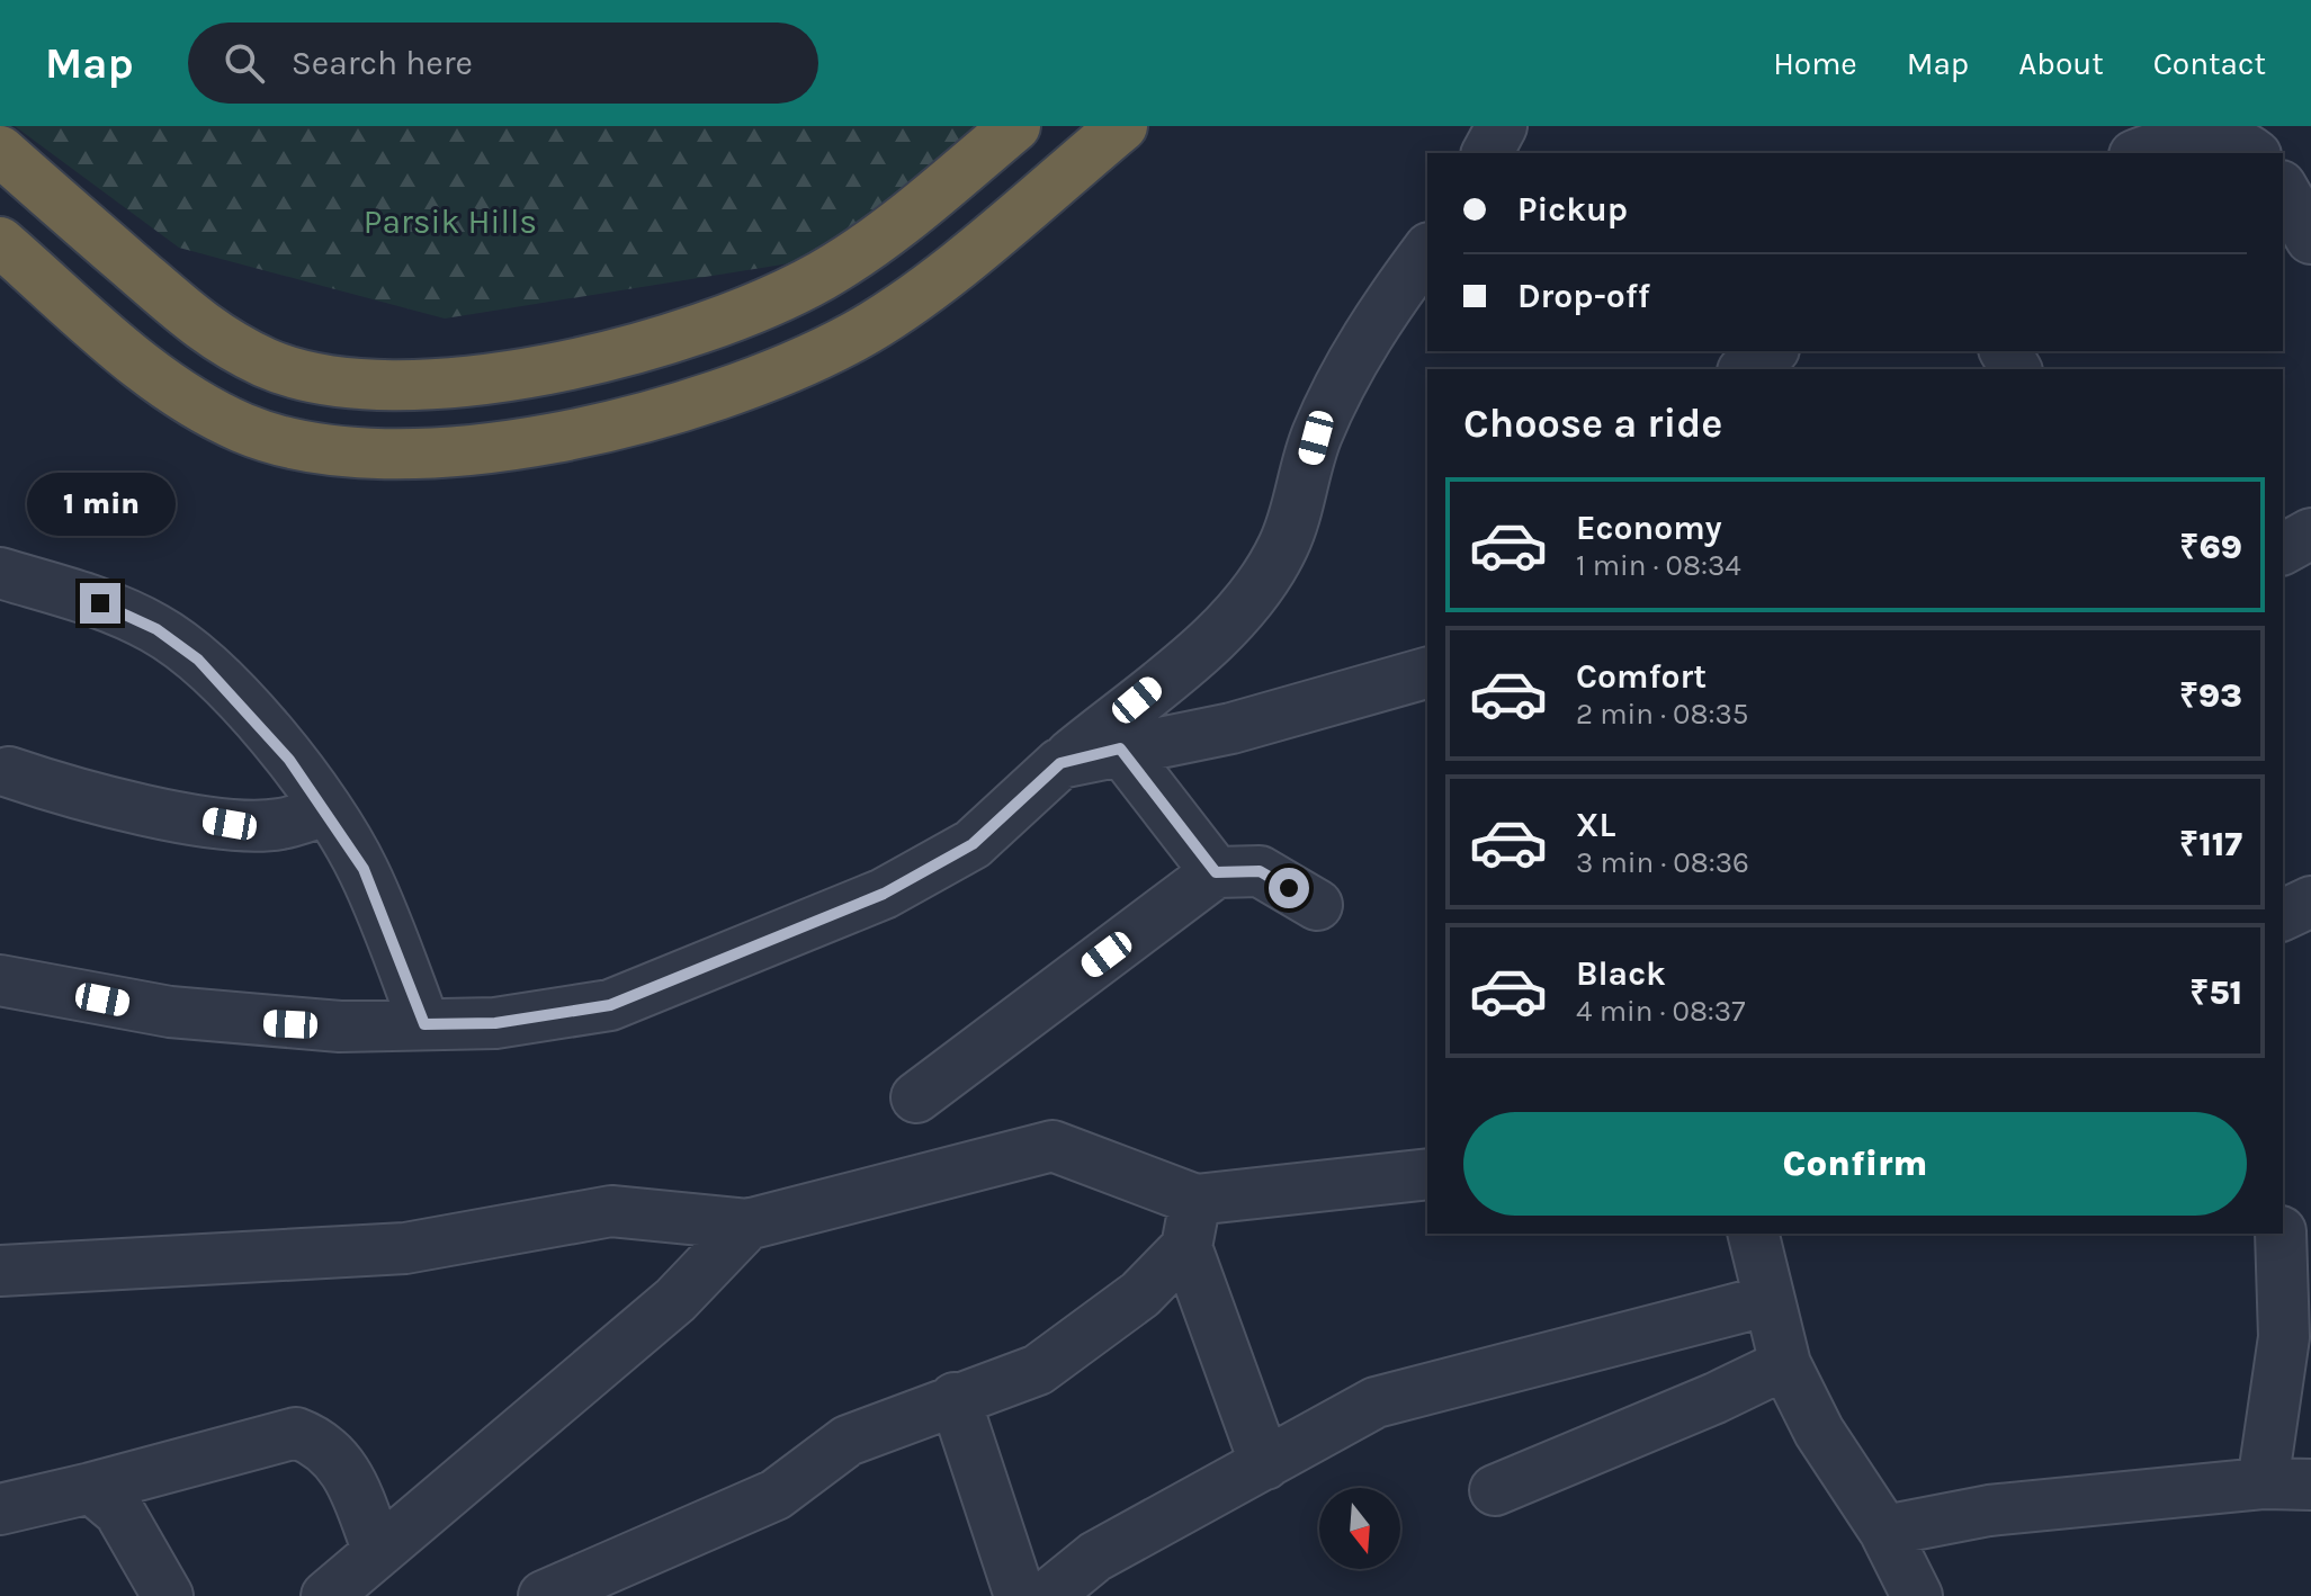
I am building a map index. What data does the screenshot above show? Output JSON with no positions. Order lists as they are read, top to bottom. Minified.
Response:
{"parks":["Parsik Hills"],"north":"bottom","page":{"header":"Map","search":"Search here","nav":["Home","Map","About","Contact"],"banner":["Pickup","Drop-off"],"heading":"Choose a ride","bubble":"1 min","list":[{"name":"Economy","note":"1 min · 08:34","value":"₹69"},{"name":"Comfort","note":"2 min · 08:35","value":"₹93"},{"name":"XL","note":"3 min · 08:36","value":"₹117"},{"name":"Black","note":"4 min · 08:37","value":"₹51"}],"buttons":"Confirm"}}
